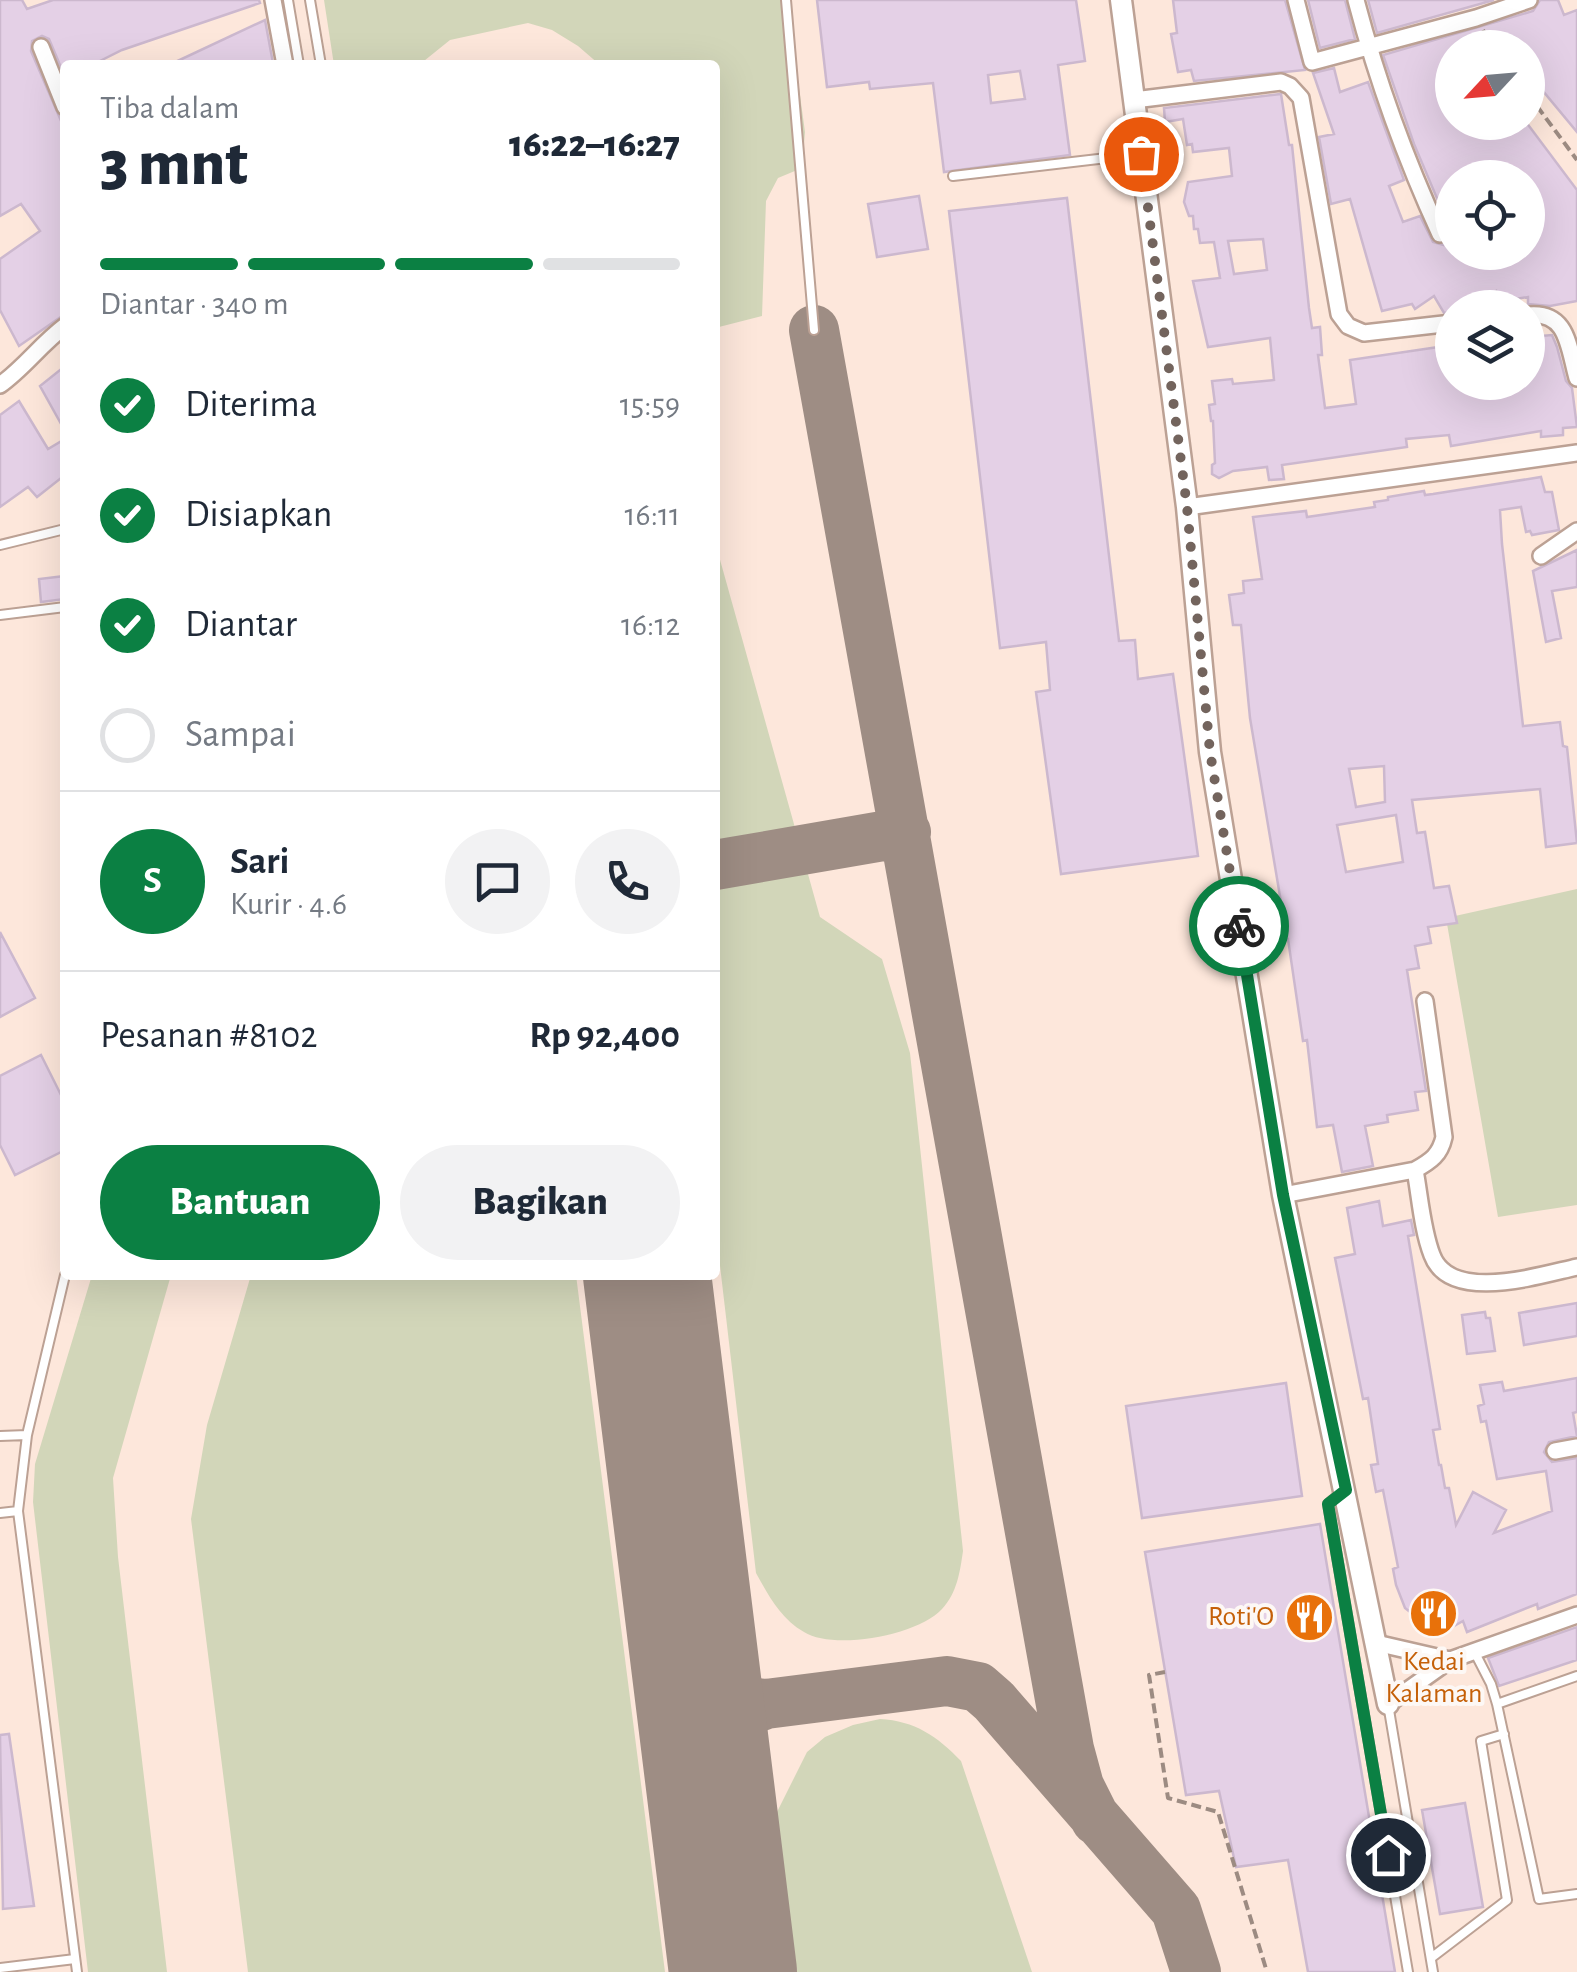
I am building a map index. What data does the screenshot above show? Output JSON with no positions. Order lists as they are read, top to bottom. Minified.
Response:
{"places":{"restaurant":["Kedai Kalaman","Roti'O"]},"north":"bottom left","page":{"heading":["3 mnt","Tiba dalam","16:22–16:27"],"panel":["Sari","Kurir · 4.6","Pesanan #8102","Rp 92,400"],"bar":"Diantar · 340 m","list":[["Diterima","15:59"],["Disiapkan","16:11"],["Diantar","16:12"],"Sampai"],"round":"S","buttons":["Bantuan","Bagikan"]}}
